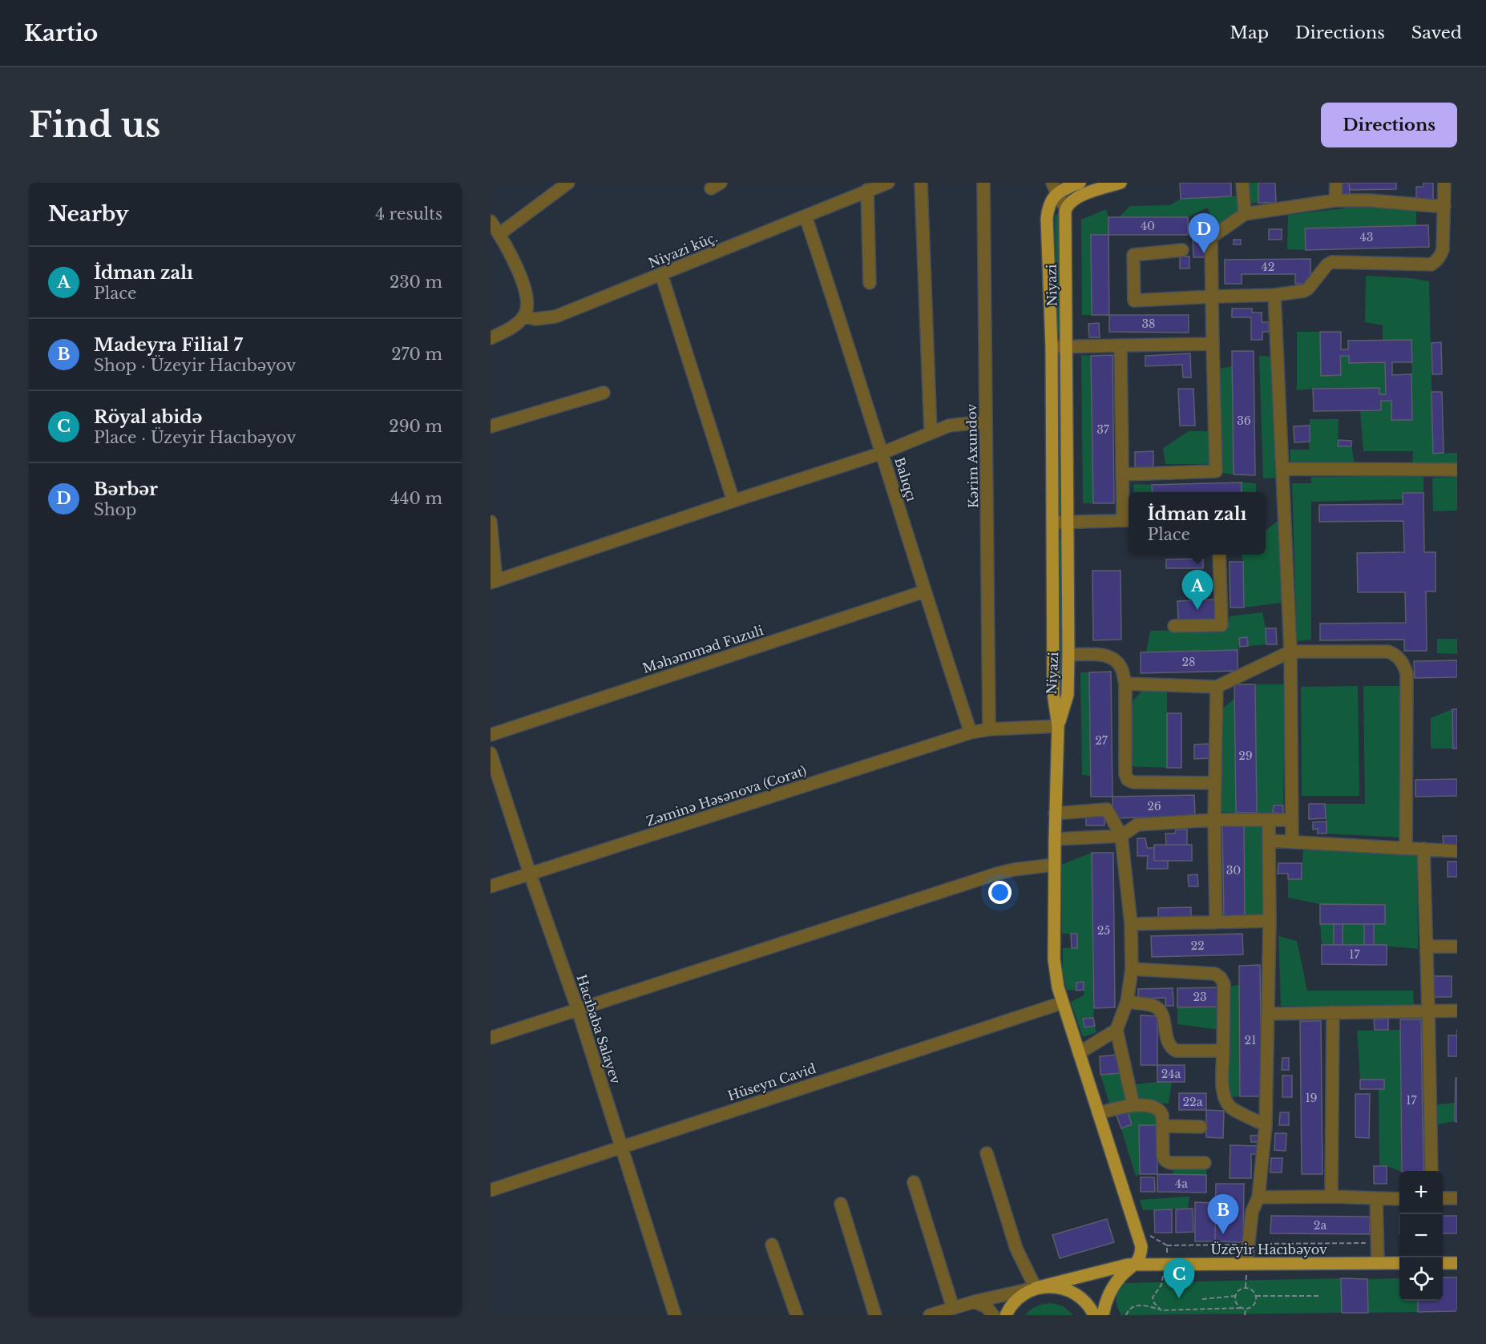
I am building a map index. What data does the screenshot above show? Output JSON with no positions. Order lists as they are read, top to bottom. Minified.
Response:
{"streets":{"main road":["Niyazi","Üzeyir Hacıbəyov"],"street":["Niyazi küç.","Kərim Axundov","Balıqçı","Məhəmməd Fuzuli","Zəminə Həsənova (Corat)","Hacıbaba Salayev","Hüseyn Cavid"]},"crossings":[["Niyazi küç.","Balıqçı"],["Balıqçı","Məhəmməd Fuzuli"],["Balıqçı","Zəminə Həsənova (Corat)"],["Zəminə Həsənova (Corat)","Hacıbaba Salayev"],["Hacıbaba Salayev","Hüseyn Cavid"]],"house_numbers":["40","43","42","38","36","37","28","27","29","26","30","25","22","17","23","21","24a","19","17","22a","4a","2a"],"page":{"header":"Kartio","nav":["Map","Directions","Saved"],"buttons":"Directions","title":"Find us","heading":["Nearby","4 results"],"pins":["D","A","B","C"],"list":[{"mark":"A","name":"İdman zalı","note":"Place","value":"230 m"},{"mark":"B","name":"Madeyra Filial 7","note":"Shop · Üzeyir Hacıbəyov","value":"270 m"},{"mark":"C","name":"Röyal abidə","note":"Place · Üzeyir Hacıbəyov","value":"290 m"},{"mark":"D","name":"Bərbər","note":"Shop","value":"440 m"}],"popup":["İdman zalı","Place"],"map_buttons":["+","−"]}}
